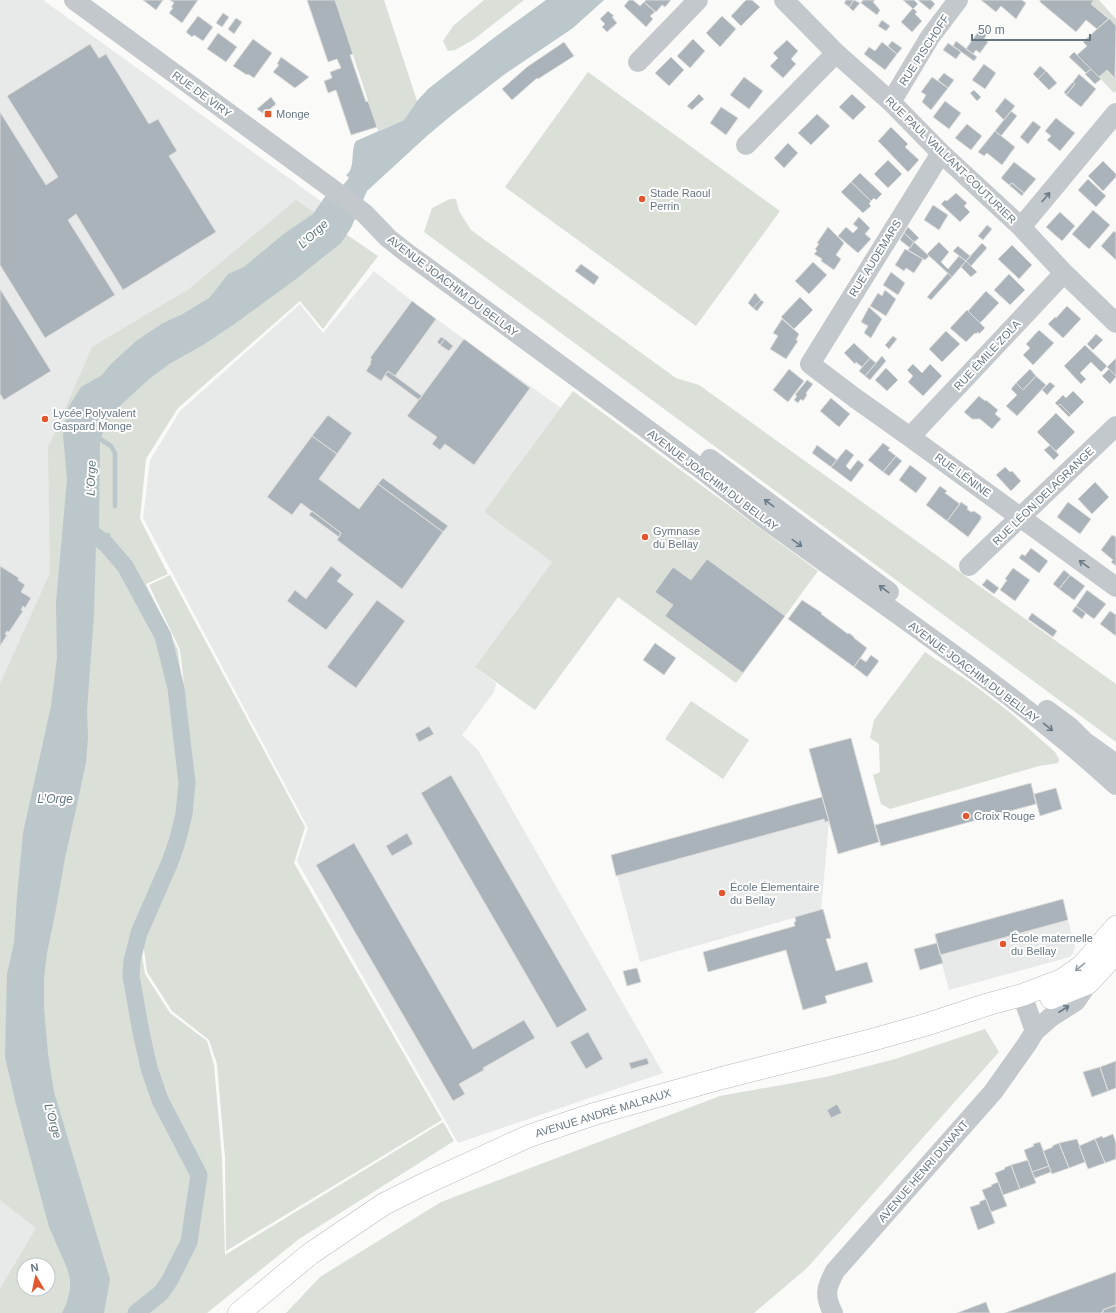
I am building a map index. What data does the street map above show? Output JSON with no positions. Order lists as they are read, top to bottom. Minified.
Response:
{"streets":{"main road":["AVENUE ANDRÉ MALRAUX","AVENUE HENRI DUNANT"],"street":["RUE PISCHOFF","RUE DE VIRY","RUE PAUL VAILLANT-COUTURIER","RUE AUDEMARS","AVENUE JOACHIM DU BELLAY","RUE ÉMILE ZOLA","RUE LÉNINE","RUE LÉON DELAGRANGE"]},"crossings":[["RUE PISCHOFF","RUE PAUL VAILLANT-COUTURIER"],["RUE DE VIRY","AVENUE JOACHIM DU BELLAY"],["RUE PAUL VAILLANT-COUTURIER","RUE AUDEMARS"],["RUE PAUL VAILLANT-COUTURIER","RUE ÉMILE ZOLA"],["RUE AUDEMARS","RUE LÉNINE"],["RUE ÉMILE ZOLA","RUE LÉNINE"],["RUE LÉNINE","RUE LÉON DELAGRANGE"],["AVENUE ANDRÉ MALRAUX","AVENUE HENRI DUNANT"]],"water":["L'Orge"],"places":{"transit":["Monge"],"other":["Stade Raoul Perrin","Lycée Polyvalent Gaspard Monge","Gymnase du Bellay","Croix Rouge","École Élementaire du Bellay","École maternelle du Bellay"]},"scale_bar":"50 m","north":"top"}
